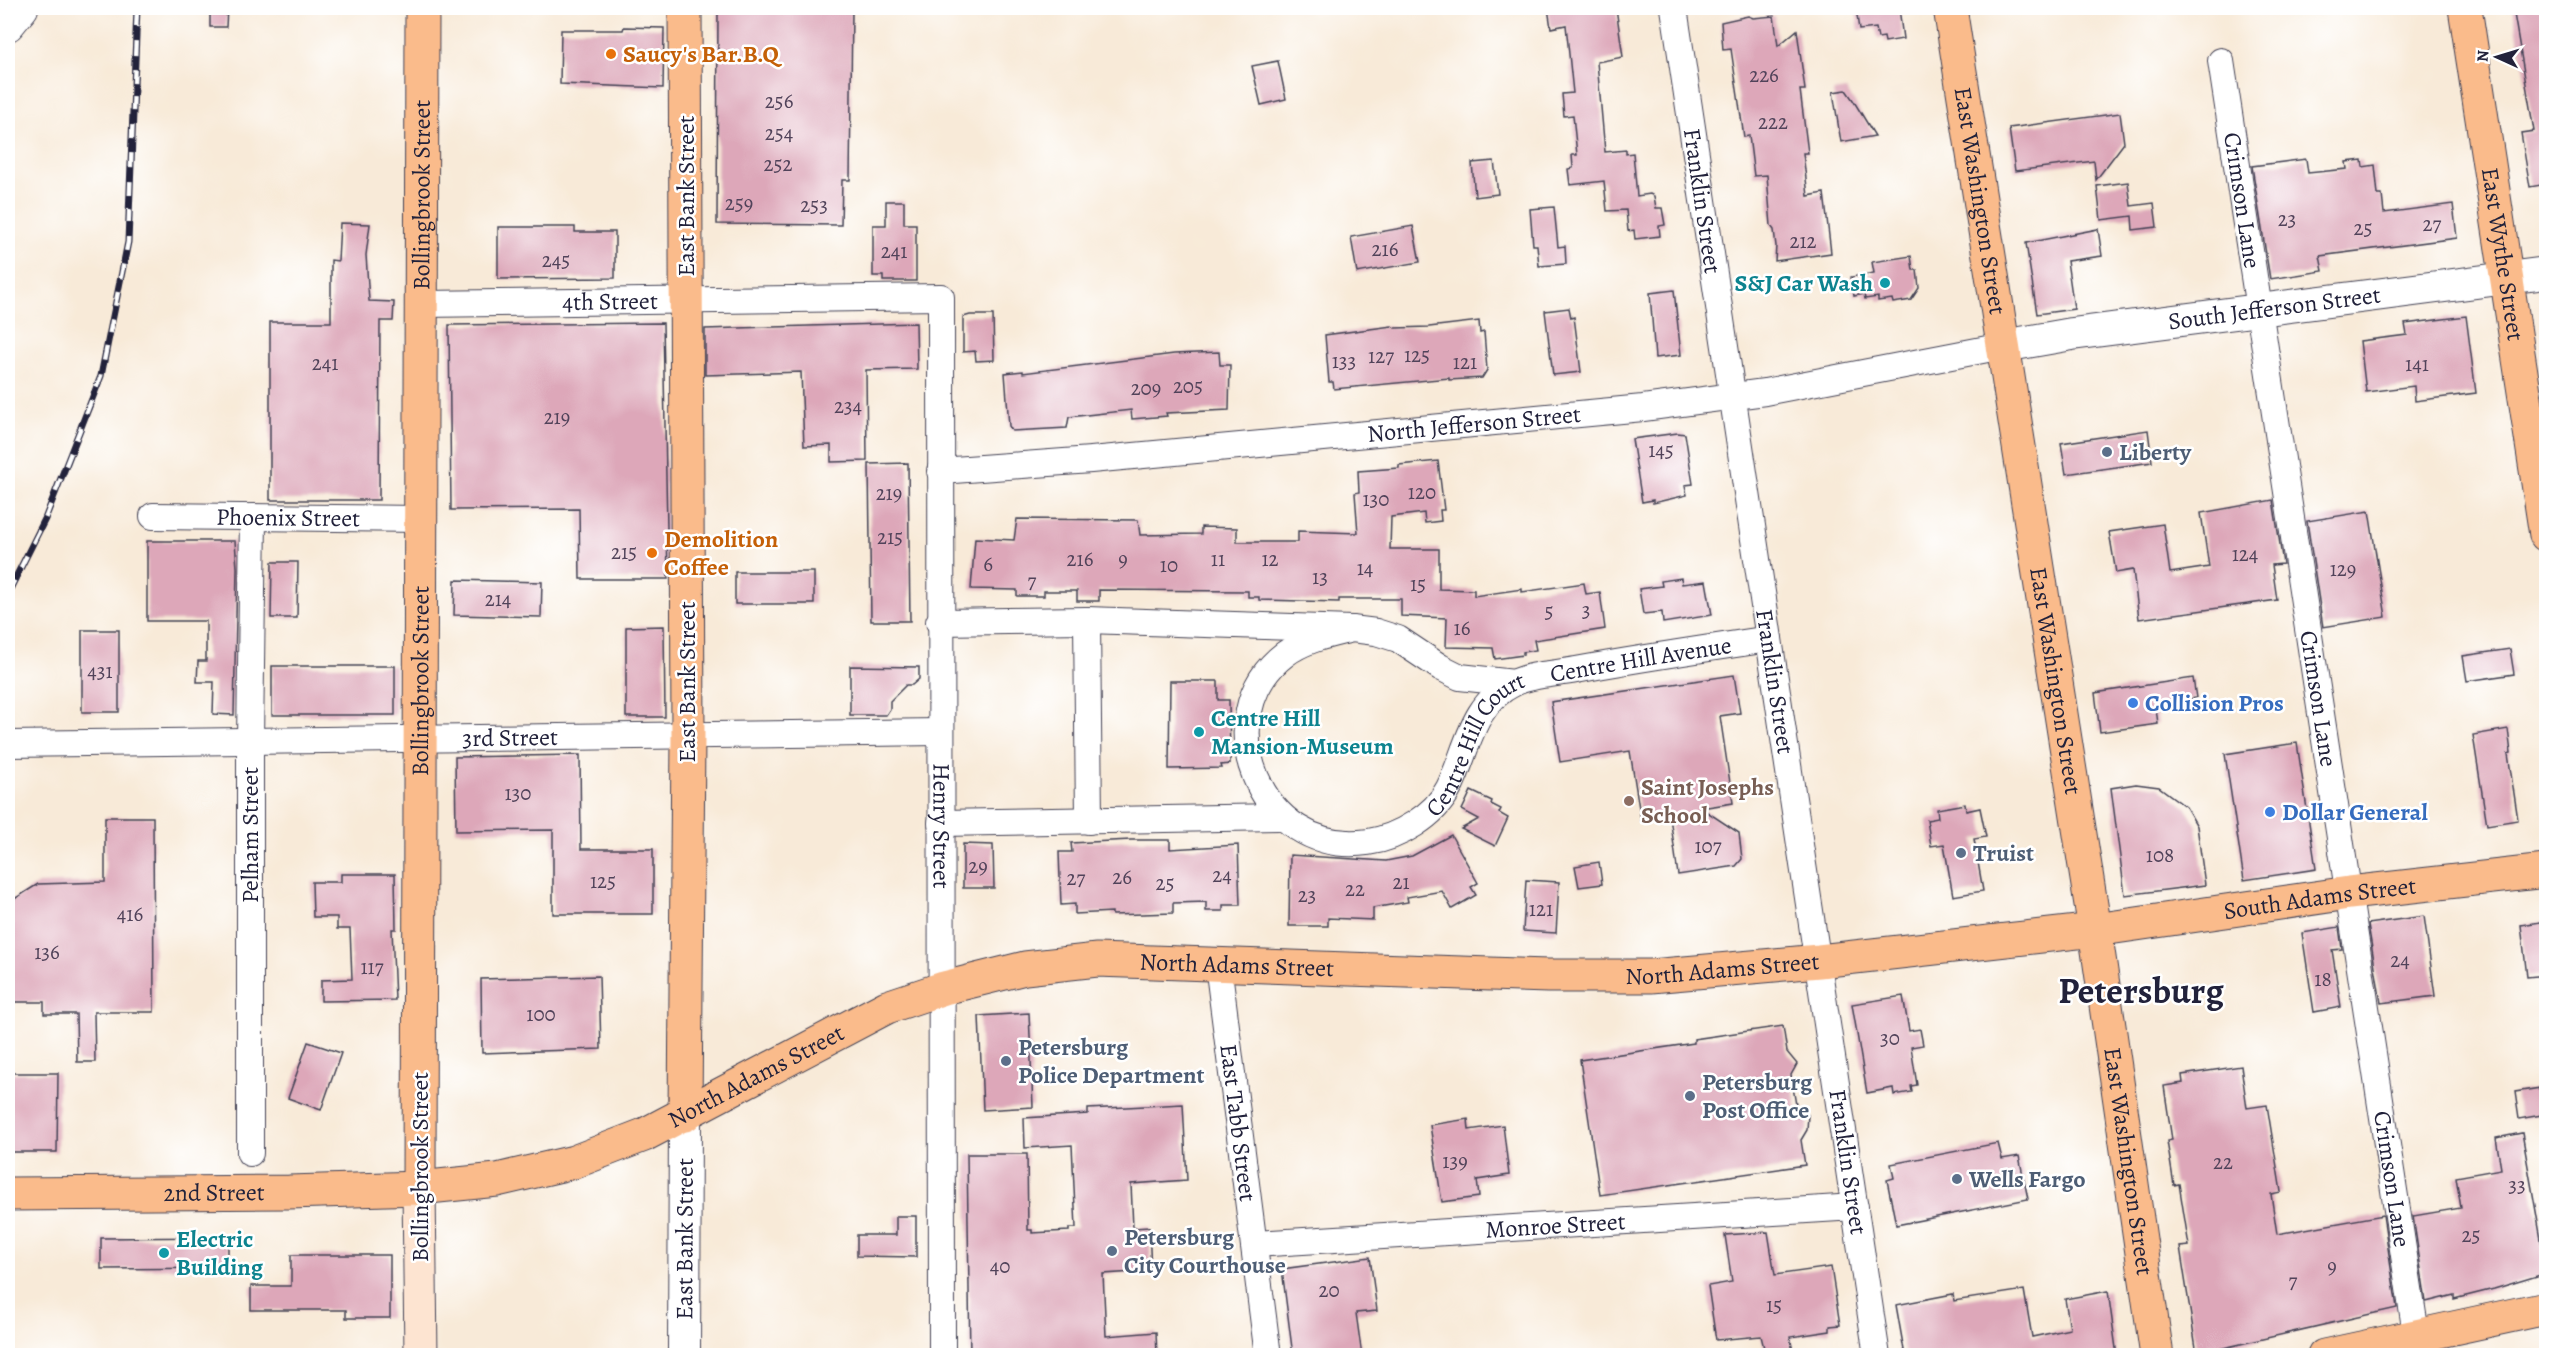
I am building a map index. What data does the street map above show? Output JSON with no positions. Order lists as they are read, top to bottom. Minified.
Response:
{"streets":{"main road":["Bollingbrook Street","East Bank Street","East Washington Street","East Wythe Street","South Adams Street","North Adams Street","2nd Street"],"street":["Crimson Lane","Franklin Street","4th Street","South Jefferson Street","North Jefferson Street","Phoenix Street","Centre Hill Avenue","3rd Street","Centre Hill Court","Henry Street","Pelham Street","East Tabb Street","Monroe Street"]},"crossings":[["Bollingbrook Street","4th Street"],["Bollingbrook Street","Phoenix Street"],["Bollingbrook Street","3rd Street"],["Bollingbrook Street","North Adams Street"],["Bollingbrook Street","2nd Street"],["East Bank Street","4th Street"],["East Bank Street","3rd Street"],["East Bank Street","North Adams Street"],["Crimson Lane","South Jefferson Street"],["Crimson Lane","South Adams Street"],["Franklin Street","North Jefferson Street"],["Franklin Street","Centre Hill Avenue"],["Franklin Street","North Adams Street"],["Franklin Street","Monroe Street"],["East Washington Street","South Jefferson Street"],["East Washington Street","North Jefferson Street"],["East Washington Street","South Adams Street"],["East Washington Street","North Adams Street"],["East Wythe Street","South Jefferson Street"],["4th Street","Henry Street"],["South Jefferson Street","North Jefferson Street"],["North Jefferson Street","Henry Street"],["Phoenix Street","Pelham Street"],["Centre Hill Avenue","Centre Hill Court"],["3rd Street","Henry Street"],["3rd Street","Pelham Street"],["Centre Hill Court","Henry Street"],["Henry Street","North Adams Street"],["South Adams Street","North Adams Street"],["North Adams Street","East Tabb Street"],["North Adams Street","2nd Street"],["East Tabb Street","Monroe Street"]],"districts":["Petersburg"],"places":["Saucy's Bar.B.Q","S&J Car Wash","Liberty","Demolition Coffee","Collision Pros","Centre Hill Mansion-Museum","Saint Josephs School","Dollar General","Truist","Petersburg Police Department","Petersburg Post Office","Wells Fargo","Petersburg City Courthouse","Electric Building"],"house_numbers":["226","256","222","254","252","259","253","23","27","25","212","216","241","245","125","127","133","121","241","141","205","209","234","219","145","120","219","130","215","215","124","216","9","11","12","6","10","14","129","13","7","15","214","3","5","16","431","130","107","108","29","24","26","27","125","21","25","22","23","121","416","136","24","117","18","100","30","139","22","33","25","40","9","7","20","15"],"north":"left"}
